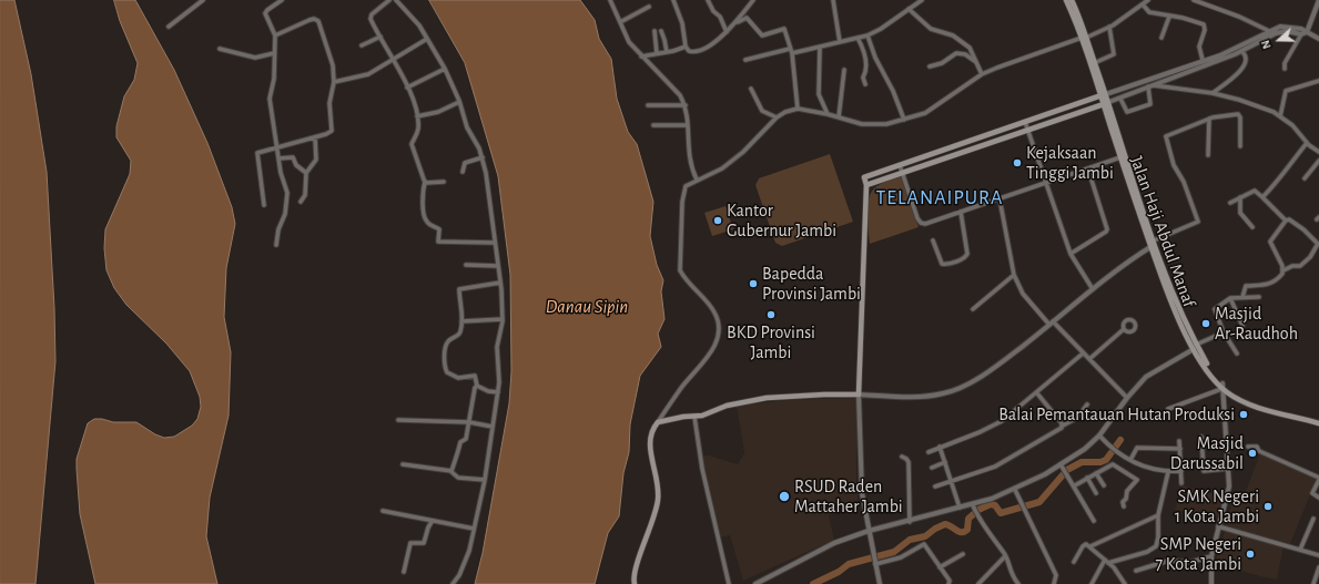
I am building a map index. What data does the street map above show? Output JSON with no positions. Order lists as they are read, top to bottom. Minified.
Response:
{"streets":{"main road":["Jalan Haji Abdul Manaf"]},"districts":["TELANAIPURA"],"water":["Danau Sipin"],"places":["Kejaksaan Tinggi Jambi","Kantor Gubernur Jambi","Bapedda Provinsi Jambi","BKD Provinsi Jambi","Masjid Ar-Raudhoh","Balai Pemantauan Hutan Produksi","Masjid Darussabil","RSUD Raden Mattaher Jambi","SMK Negeri 1 Kota Jambi","SMP Negeri 7 Kota Jambi"],"north":"left"}
